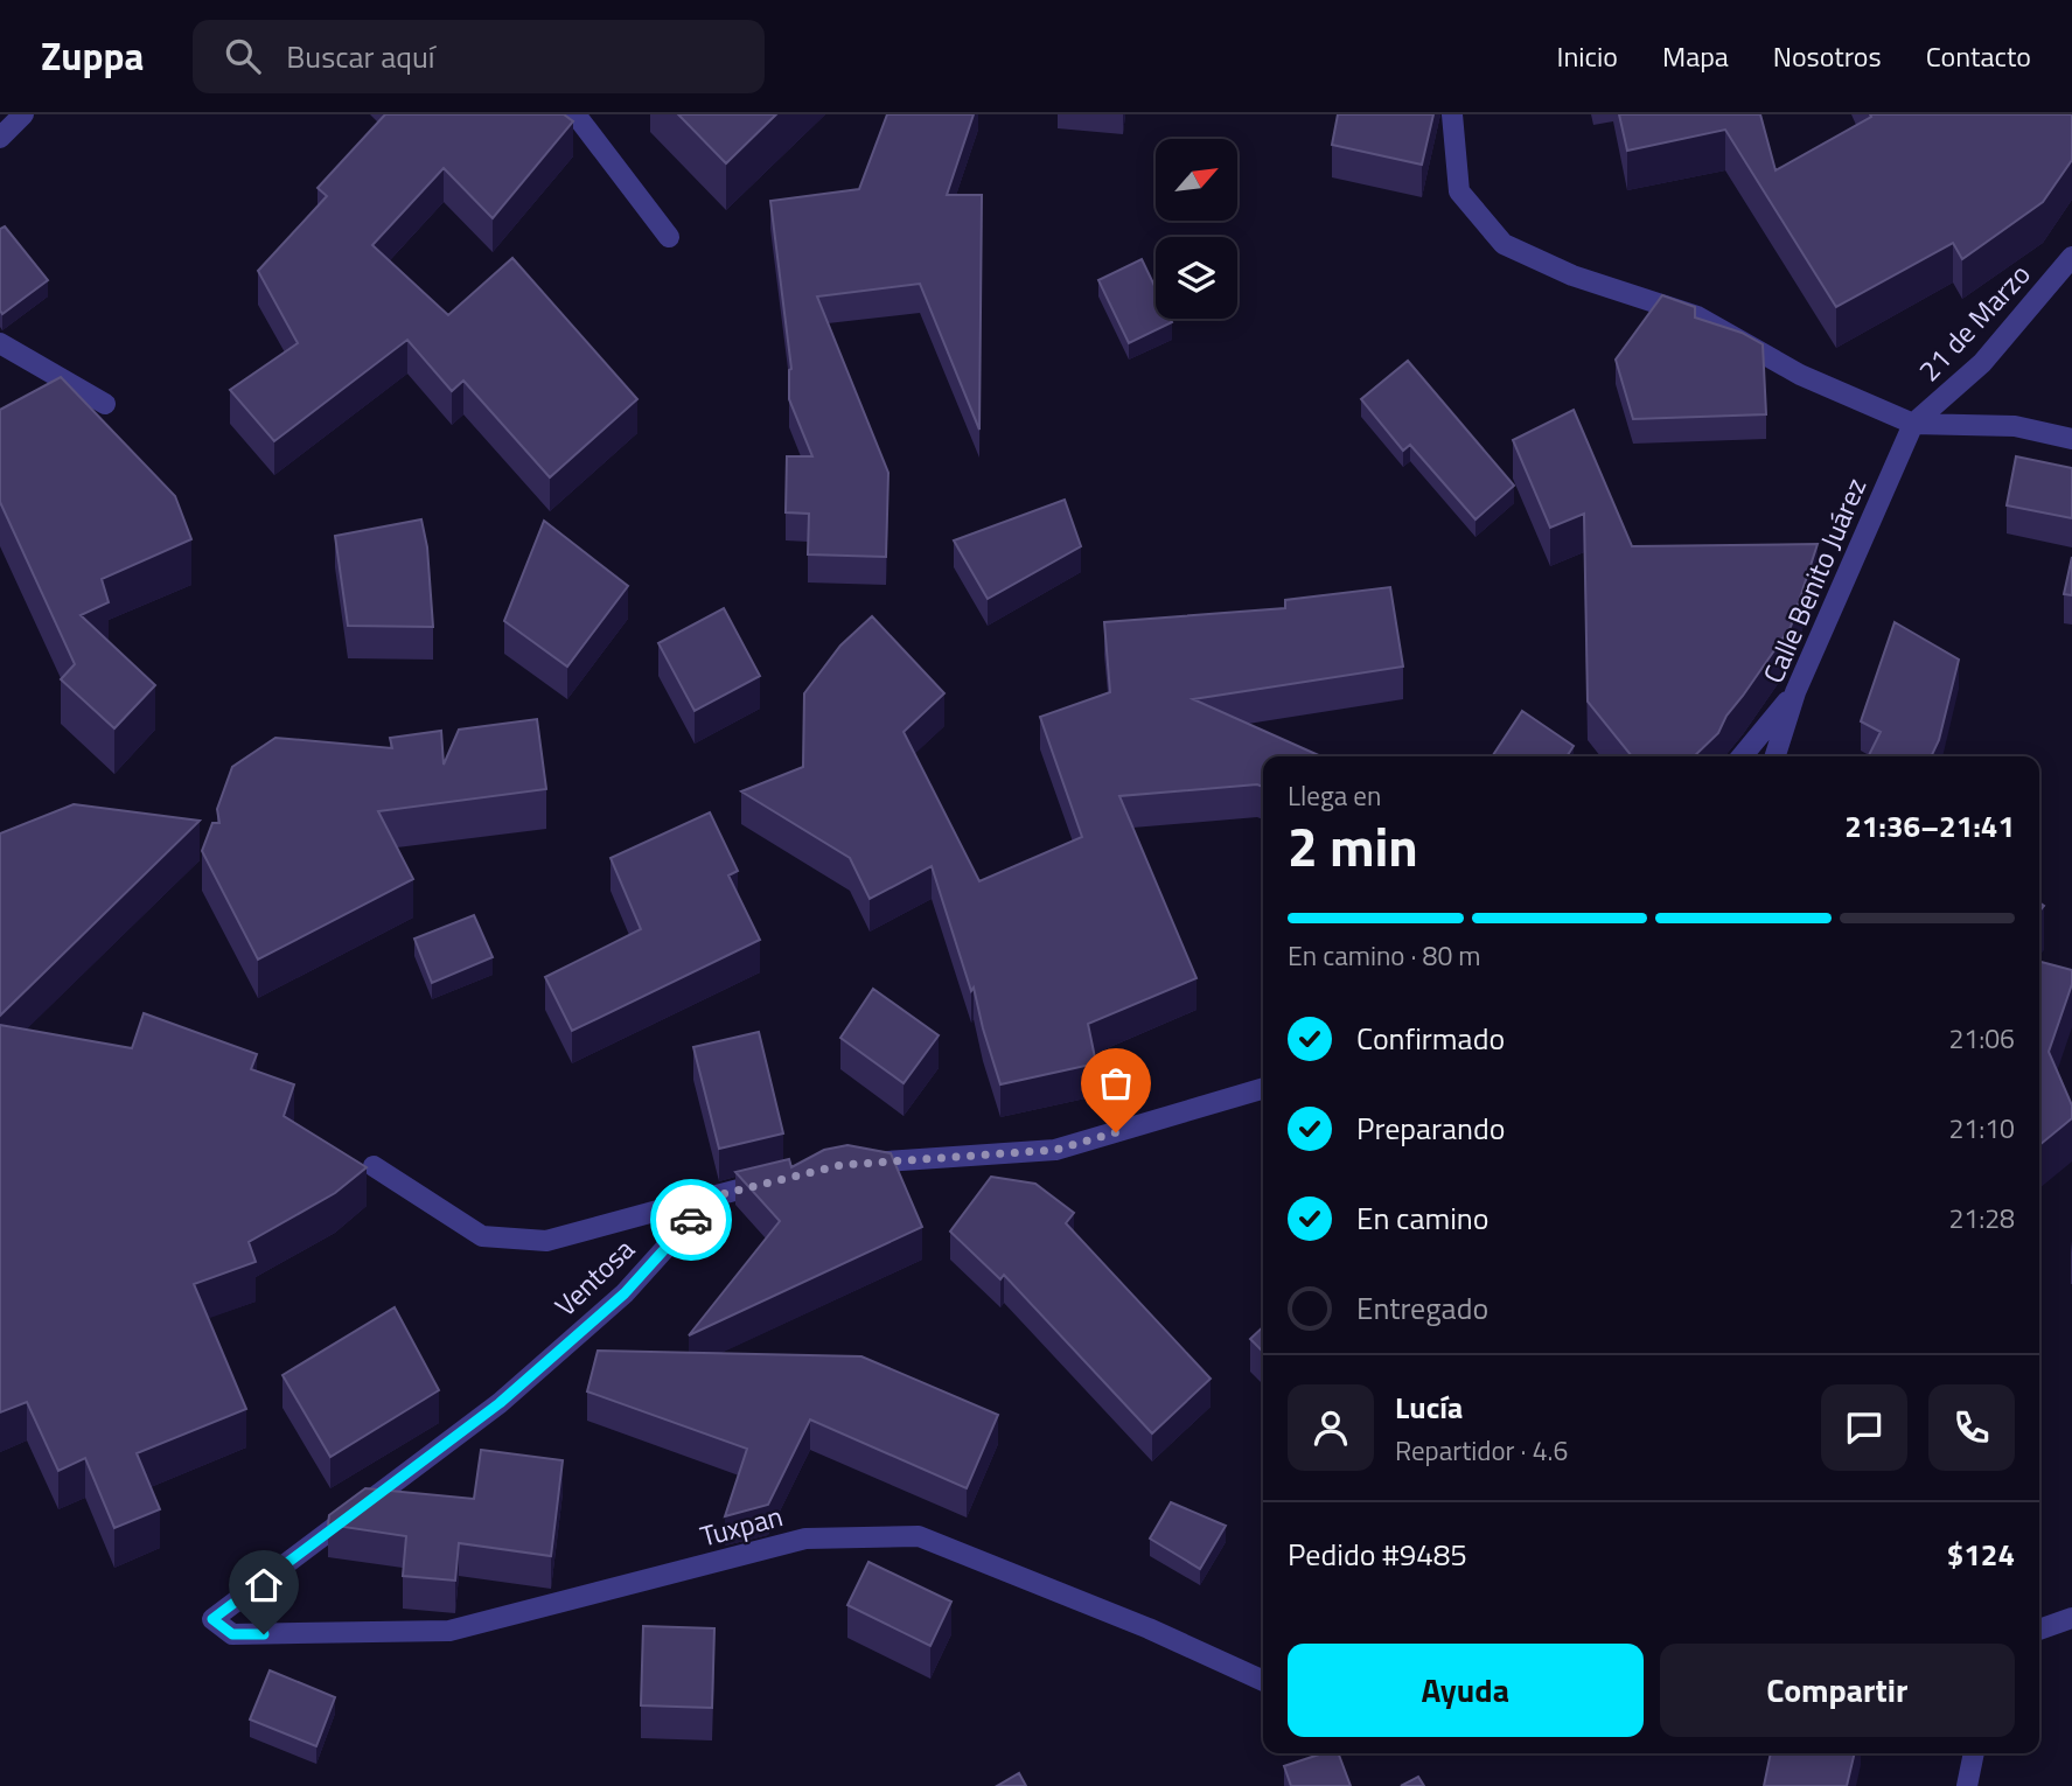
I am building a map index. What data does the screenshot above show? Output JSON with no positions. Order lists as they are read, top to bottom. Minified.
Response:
{"streets":{"street":["21 de Marzo","Calle Benito Juárez","Ventosa","Tuxpan"]},"crossings":[["21 de Marzo","Calle Benito Juárez"],["Ventosa","Tuxpan"]],"north":"top right","page":{"header":"Zuppa","search":"Buscar aquí","nav":["Inicio","Mapa","Nosotros","Contacto"],"heading":["2 min","Llega en","21:36–21:41"],"panel":["Lucía","Repartidor · 4.6","Pedido #9485","$124"],"bar":"En camino · 80 m","list":[["Confirmado","21:06"],["Preparando","21:10"],["En camino","21:28"],"Entregado"],"buttons":["Ayuda","Compartir"]}}
